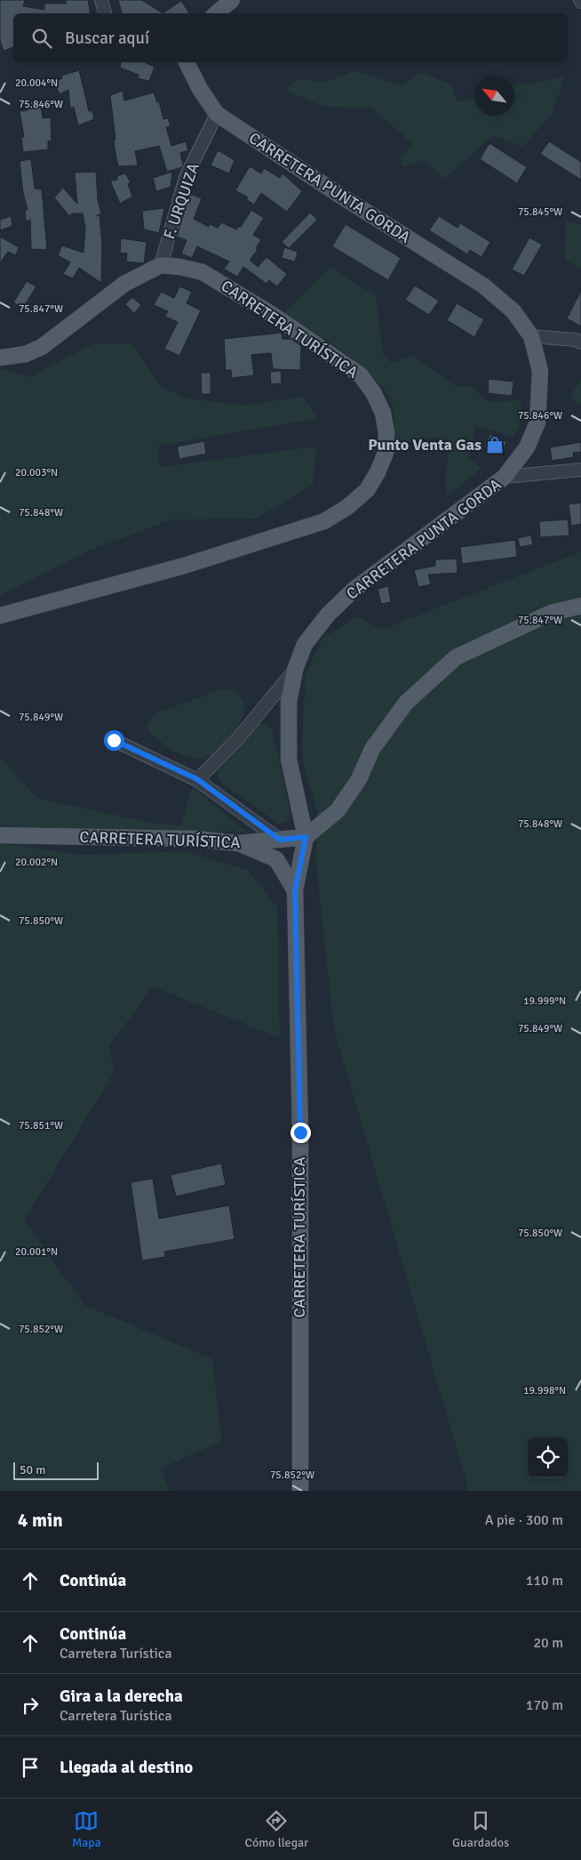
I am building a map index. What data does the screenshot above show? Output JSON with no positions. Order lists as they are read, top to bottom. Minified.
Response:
{"streets":{"main road":["CARRETERA PUNTA GORDA","CARRETERA TURÍSTICA"],"street":["F. URQUIZA"]},"crossings":[["CARRETERA PUNTA GORDA","F. URQUIZA"],["CARRETERA PUNTA GORDA","CARRETERA TURÍSTICA"],["F. URQUIZA","CARRETERA TURÍSTICA"]],"places":{"shop":["Punto Venta Gas"]},"scale_bar":"50 m","north":"top left","page":{"search":"Buscar aquí","scale":"50 m","heading":["4 min","A pie · 300 m"],"list":[["Continúa","110 m"],["Continúa","Carretera Turística","20 m"],["Gira a la derecha","Carretera Turística","170 m"],"Llegada al destino"],"nav":["Mapa","Cómo llegar","Guardados"]},"coordinates":["20.004°N","75.846°W","75.845°W","75.847°W","20.003°N","75.848°W","75.849°W","20.002°N","75.850°W","19.999°N","75.851°W","20.001°N","75.852°W","19.998°N"]}
